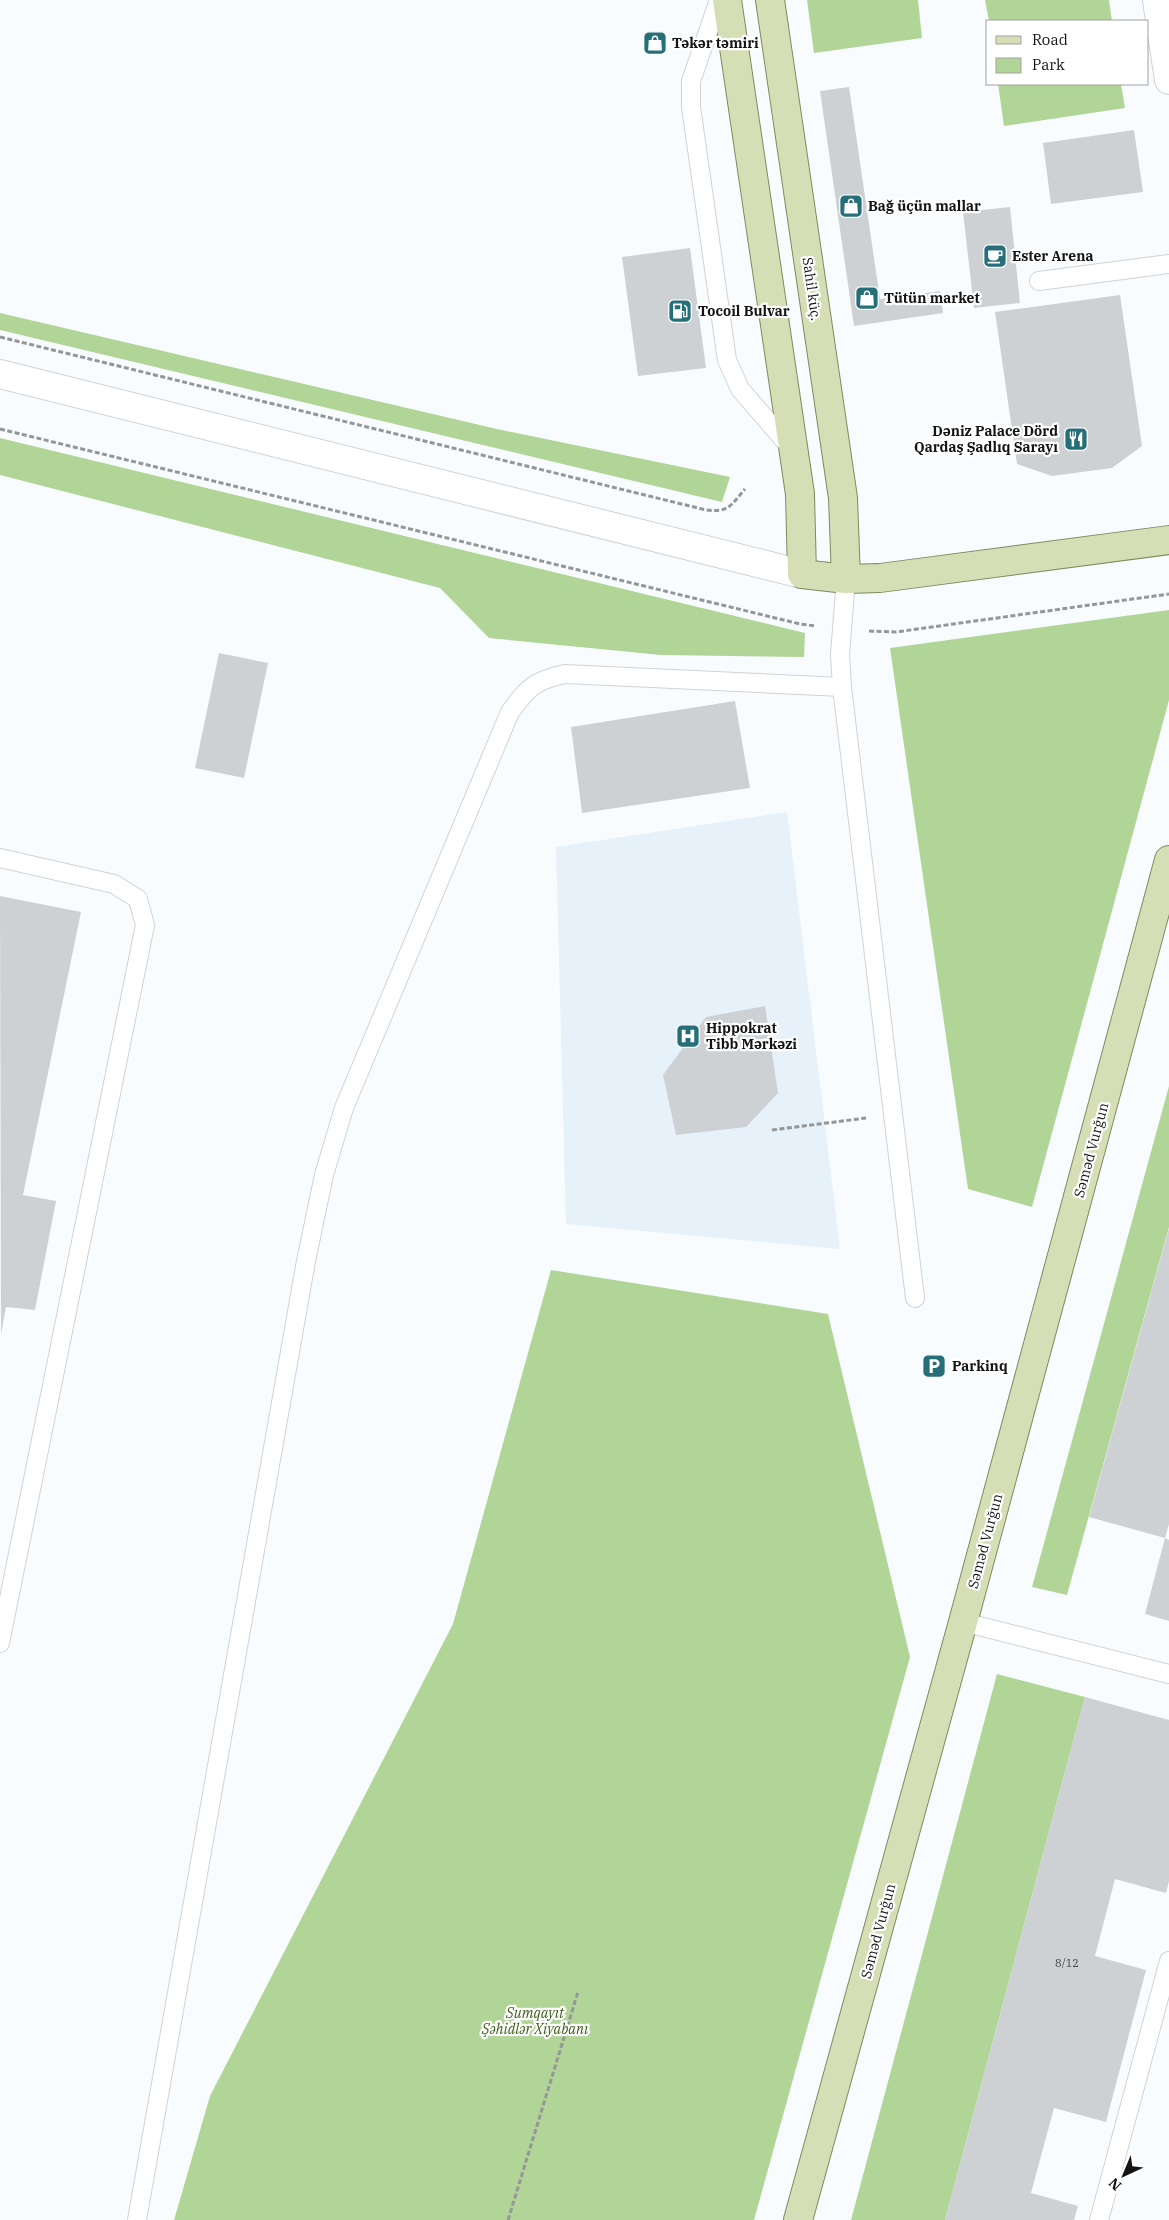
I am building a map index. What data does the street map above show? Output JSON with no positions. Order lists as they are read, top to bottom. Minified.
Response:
{"streets":{"main road":["Sahil küç.","Səməd Vurğun"]},"parks":["Sumqayıt Şəhidlər Xiyabanı"],"places":{"shop":["Təkər təmiri","Bağ üçün mallar","Tütün market"],"cafe":["Ester Arena"],"fuel station":["Tocoil Bulvar"],"restaurant":["Dəniz Palace Dörd Qardaş Şadlıq Sarayı"],"hospital":["Hippokrat Tibb Mərkəzi"],"parking":["Parkinq"]},"house_numbers":["8/12"],"legend":["Road","Park"],"north":"bottom left"}
